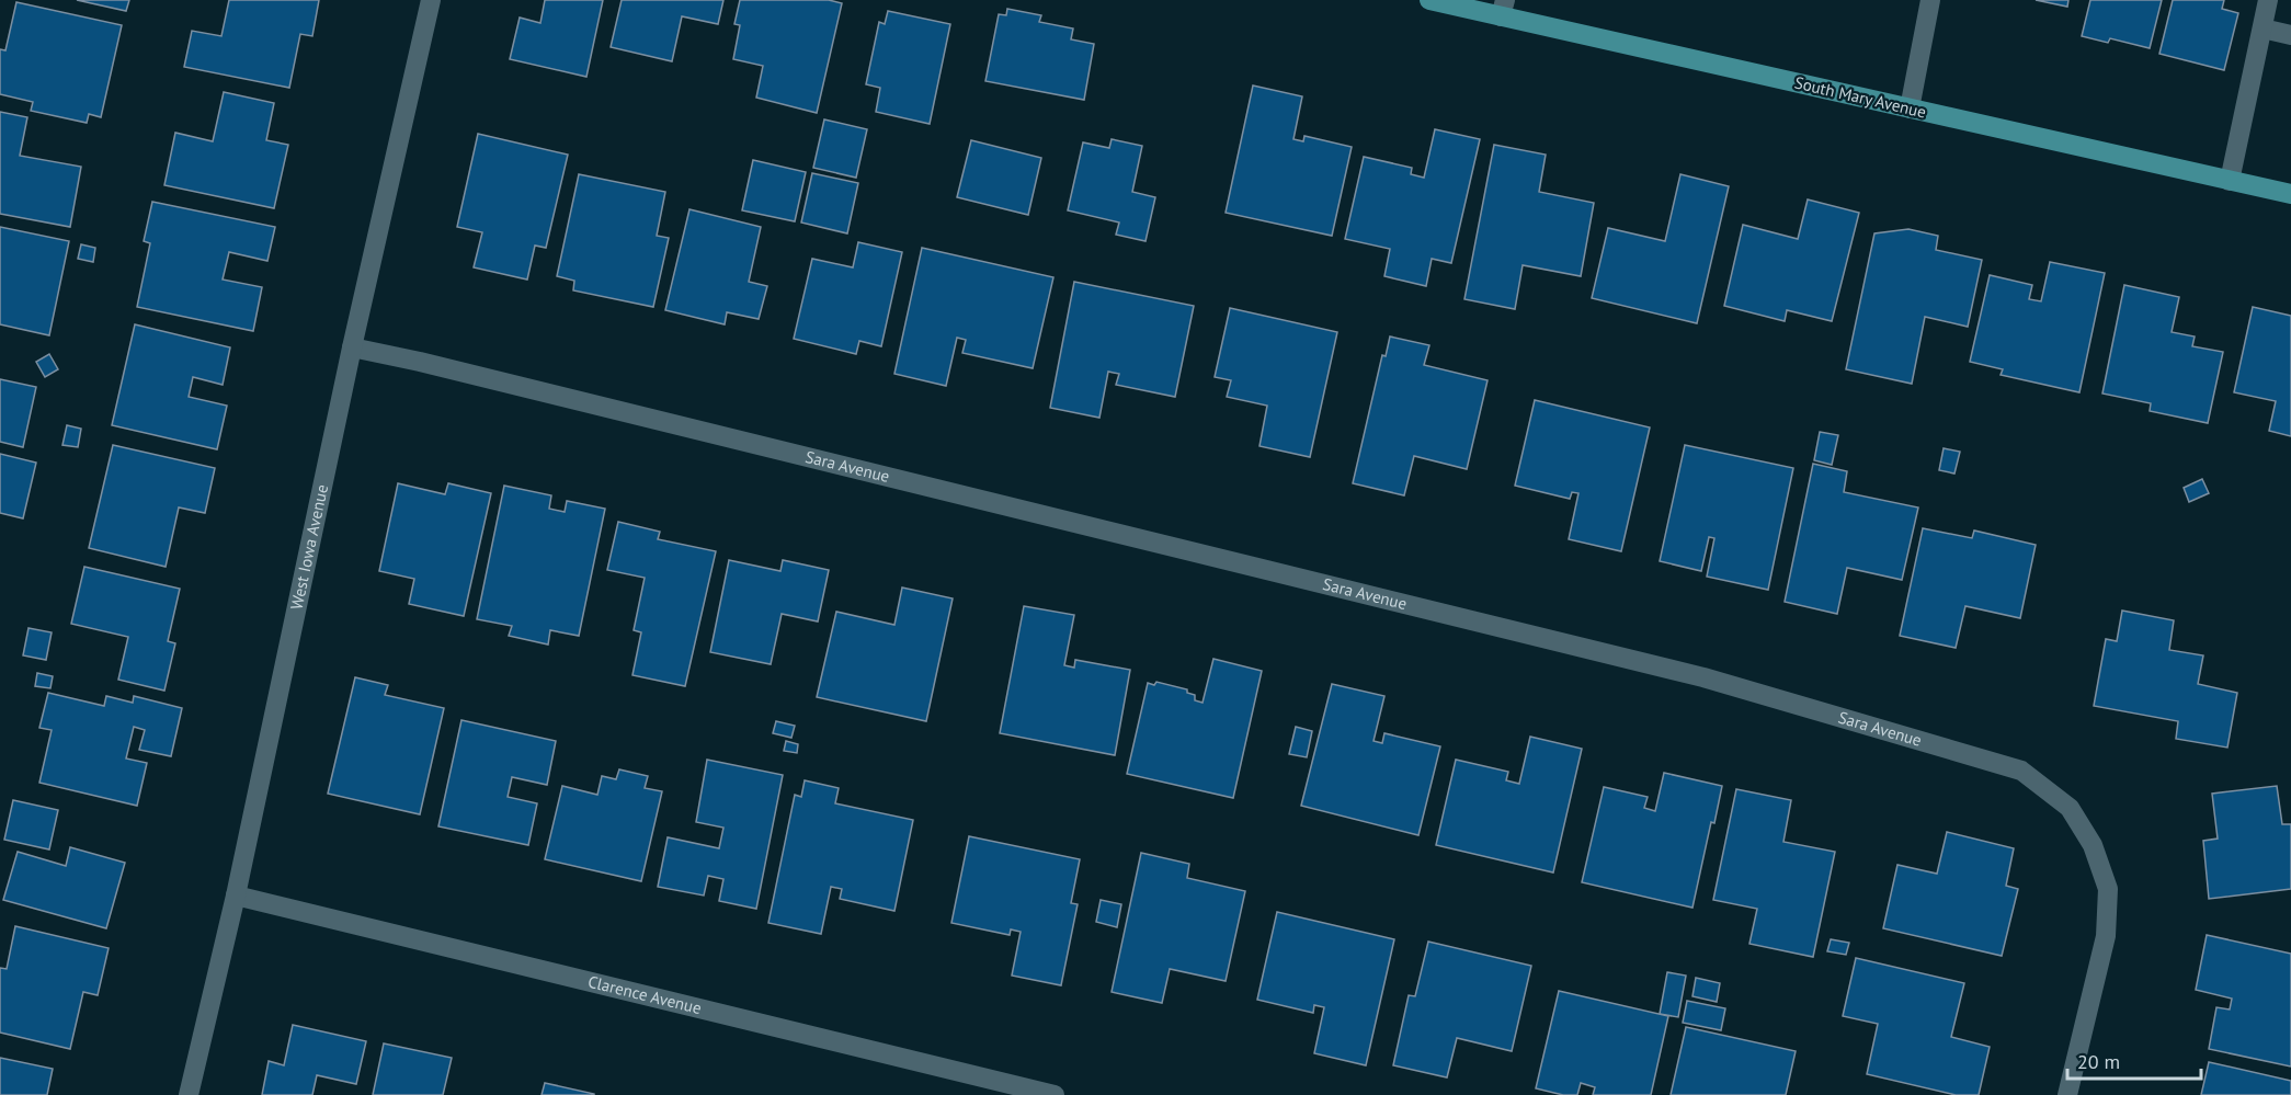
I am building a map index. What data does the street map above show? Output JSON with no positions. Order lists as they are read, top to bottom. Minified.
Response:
{"streets":{"main road":["South Mary Avenue"],"street":["Sara Avenue","West Iowa Avenue","Clarence Avenue"]},"crossings":[["Sara Avenue","West Iowa Avenue"],["West Iowa Avenue","Clarence Avenue"]],"scale_bar":"20 m"}
